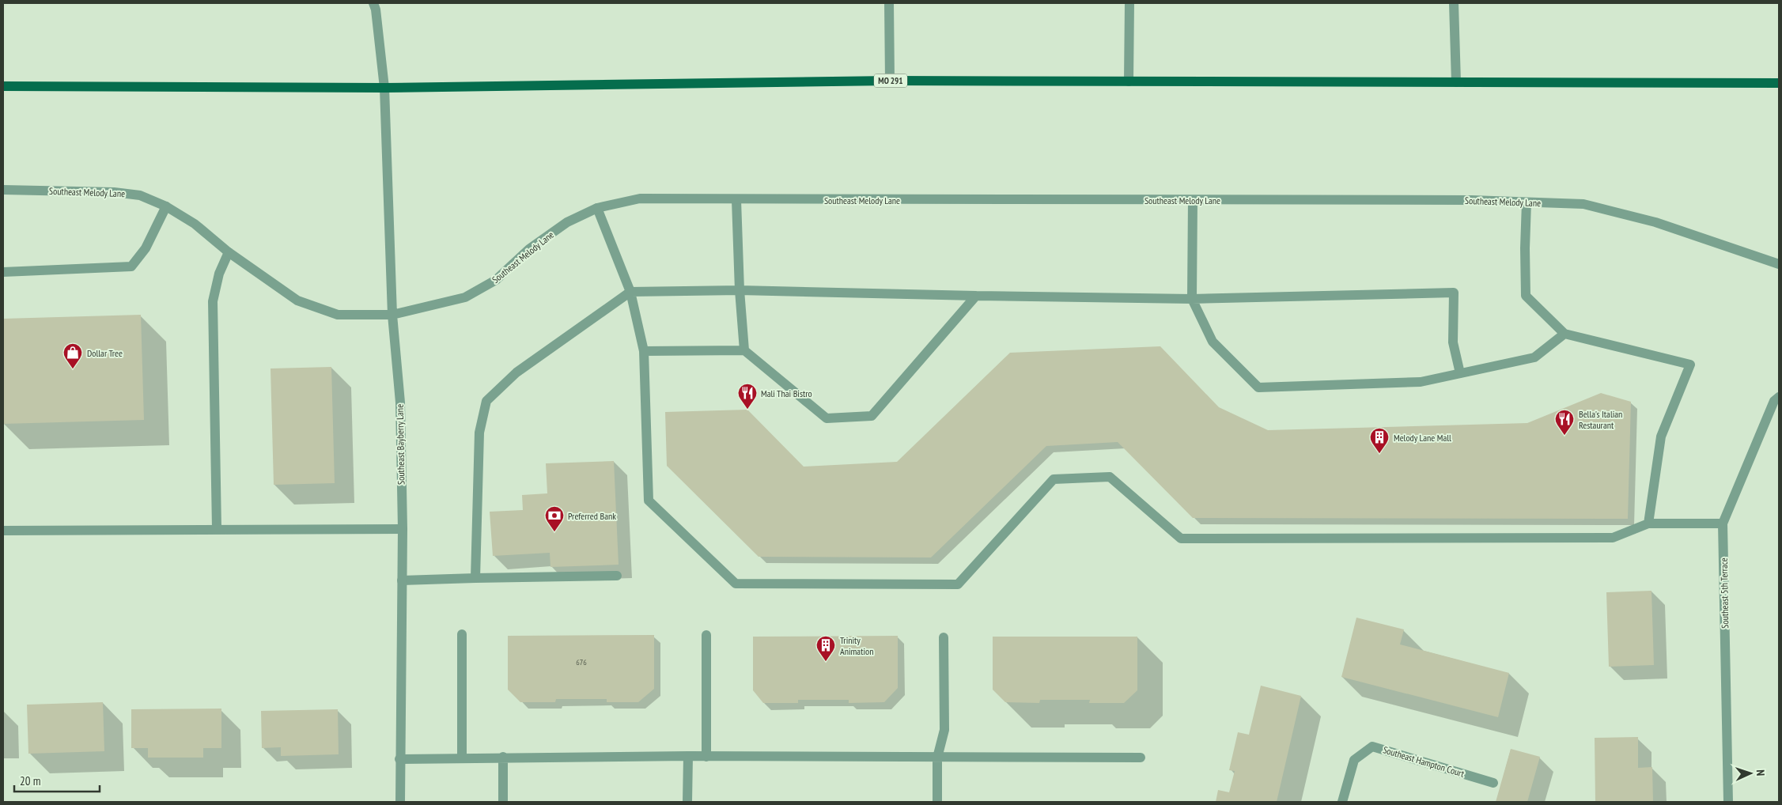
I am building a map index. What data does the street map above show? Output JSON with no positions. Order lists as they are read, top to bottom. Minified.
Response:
{"streets":{"main road":["MO 291"],"street":["Southeast Melody Lane","Southeast Bayberry Lane","Southeast 5th Terrace","Southeast Hampton Court"]},"crossings":[["MO 291","Southeast Bayberry Lane"],["Southeast Melody Lane","Southeast Bayberry Lane"]],"places":{"shop":["Dollar Tree"],"restaurant":["Mali Thai Bistro","Bella's Italian Restaurant"],"building":["Melody Lane Mall","Trinity Animation"],"bank":["Preferred Bank"]},"house_numbers":["676"],"scale_bar":"20 m","north":"right"}
